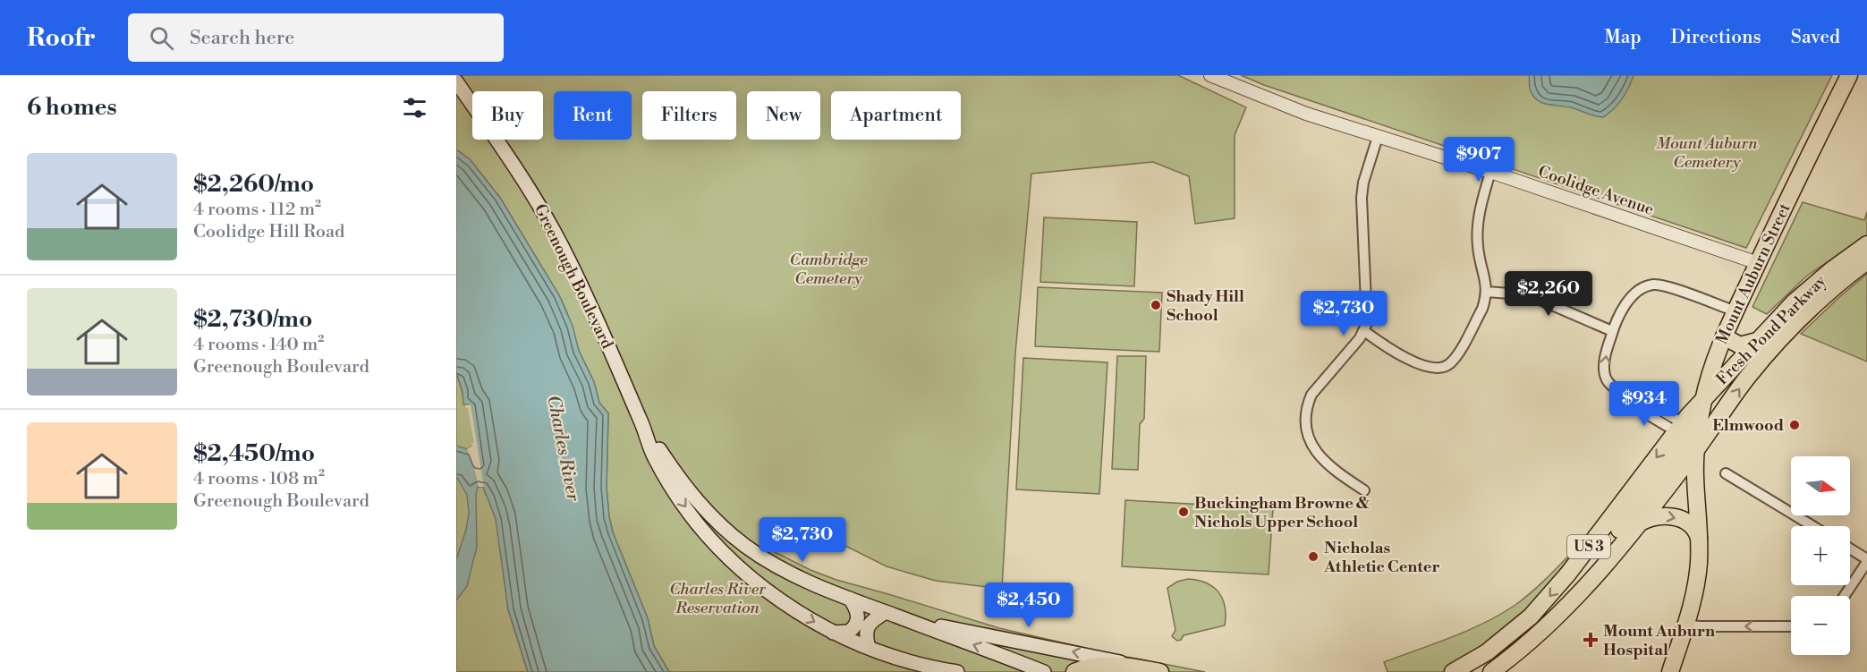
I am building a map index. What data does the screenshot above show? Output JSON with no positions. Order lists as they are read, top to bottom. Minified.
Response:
{"streets":{"main road":["Mount Auburn Street","Greenough Boulevard","Fresh Pond Parkway","US 3"],"street":["Coolidge Avenue"]},"crossings":[["Coolidge Avenue","Mount Auburn Street"],["Mount Auburn Street","Fresh Pond Parkway"],["Mount Auburn Street","US 3"],["Fresh Pond Parkway","US 3"]],"water":["Charles River"],"parks":["Mount Auburn Cemetery","Cambridge Cemetery","Charles River Reservation"],"places":{"other":["Shady Hill School","Elmwood","Buckingham Browne & Nichols Upper School","Nicholas Athletic Center"],"health":["Mount Auburn Hospital"]},"north":"right","page":{"header":"Roofr","search":"Search here","nav":["Map","Directions","Saved"],"heading":"6 homes","chip":["Buy","Rent","Filters","New","Apartment"],"price":["$907","$2,260","$2,730","$934","$2,730","$2,450"],"list":[{"name":"$2,260/mo","note":"4 rooms · 112 m² · Coolidge Hill Road"},{"name":"$2,730/mo","note":"4 rooms · 140 m² · Greenough Boulevard"},{"name":"$2,450/mo","note":"4 rooms · 108 m² · Greenough Boulevard"}],"map_buttons":["+","−"]}}
